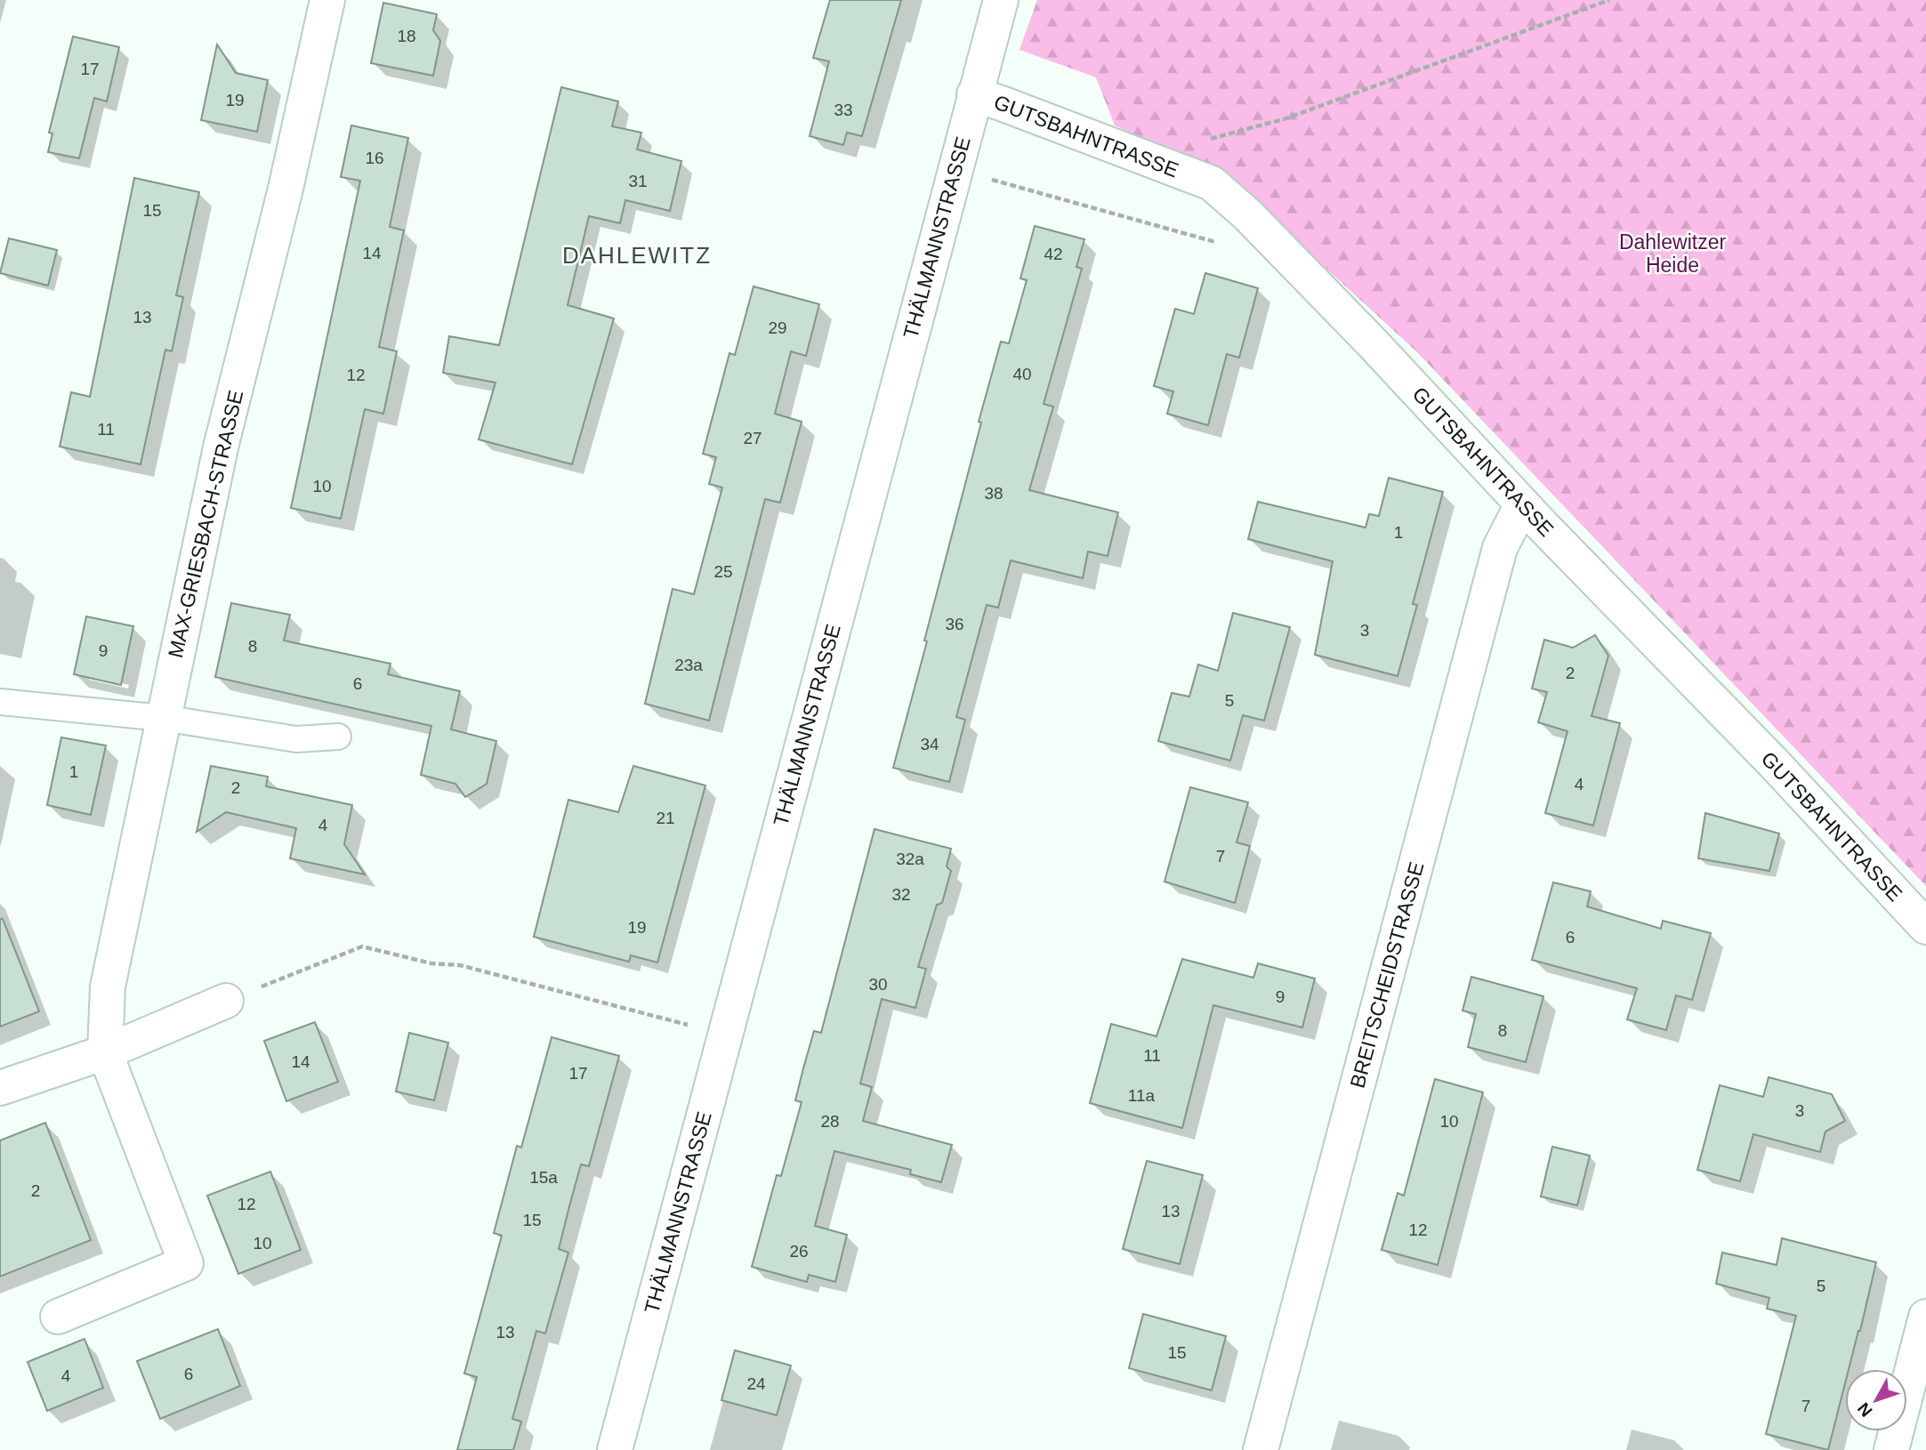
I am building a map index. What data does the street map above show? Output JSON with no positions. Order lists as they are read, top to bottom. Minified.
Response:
{"streets":{"street":["GUTSBAHNTRASSE","THÄLMANNSTRASSE","MAX-GRIESBACH-STRASSE","BREITSCHEIDSTRASSE"]},"crossings":[["GUTSBAHNTRASSE","THÄLMANNSTRASSE"],["GUTSBAHNTRASSE","BREITSCHEIDSTRASSE"]],"districts":["DAHLEWITZ"],"parks":["Dahlewitzer Heide"],"house_numbers":["18","17","19","33","16","31","15","14","42","13","29","40","12","11","27","10","38","1","25","36","3","8","9","23a","2","6","5","34","1","4","2","21","4","7","32a","32","19","6","30","9","8","11","14","17","11a","3","28","10","15a","2","12","13","15","12","10","26","5","13","15","6","4","24","7"],"north":"bottom left"}
